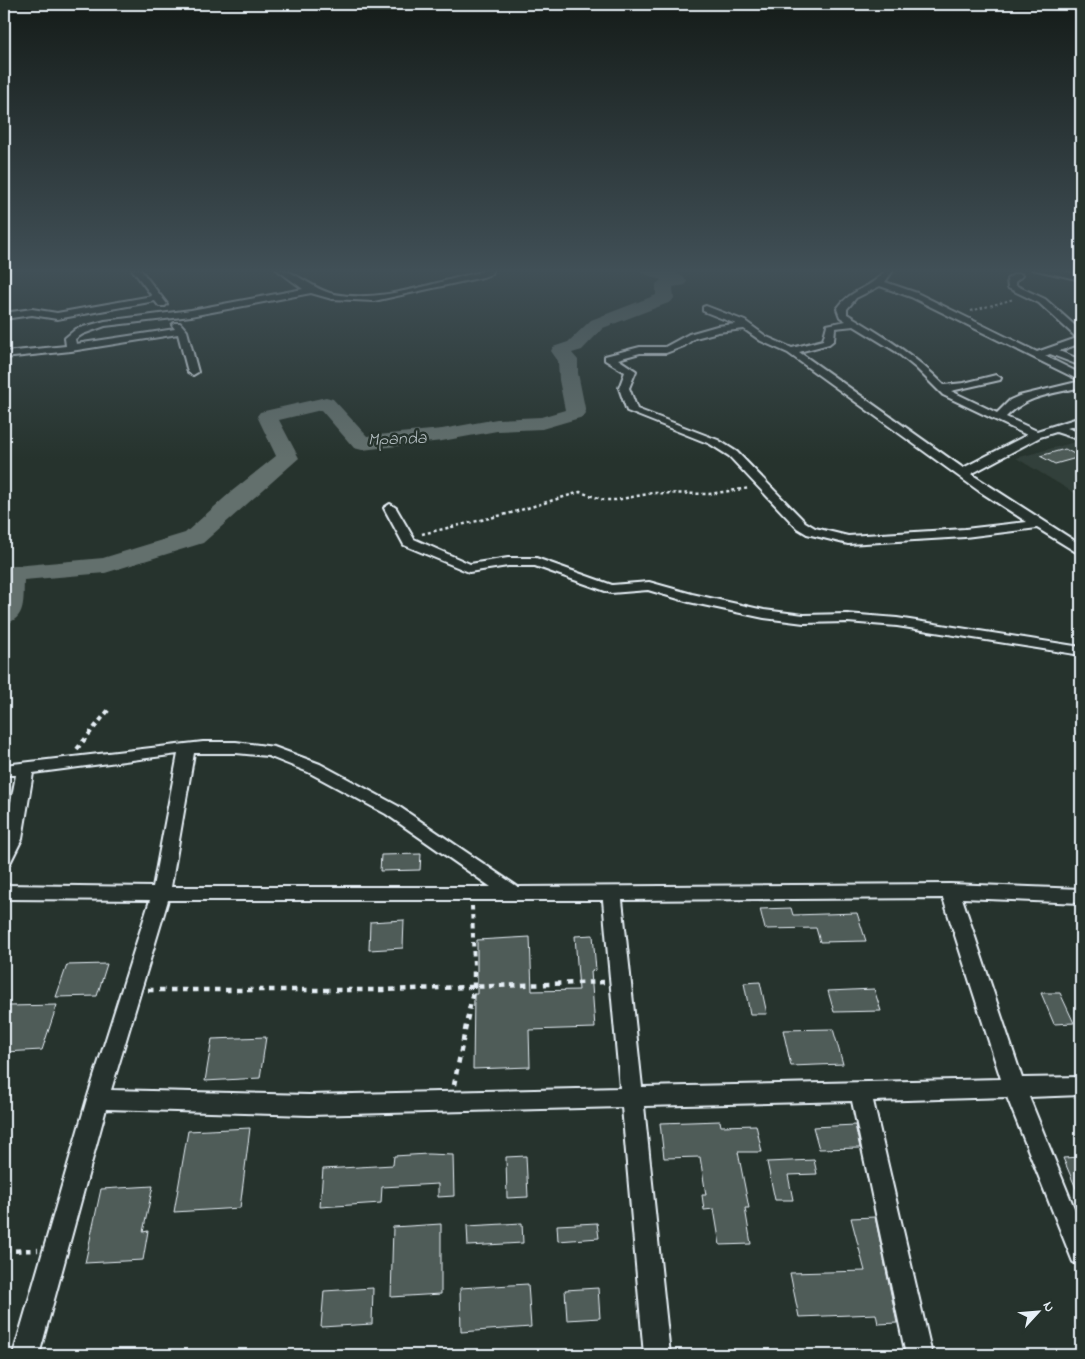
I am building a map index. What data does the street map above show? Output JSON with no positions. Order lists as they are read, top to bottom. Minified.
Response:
{"water":["Mpanda"],"north":"top right"}
